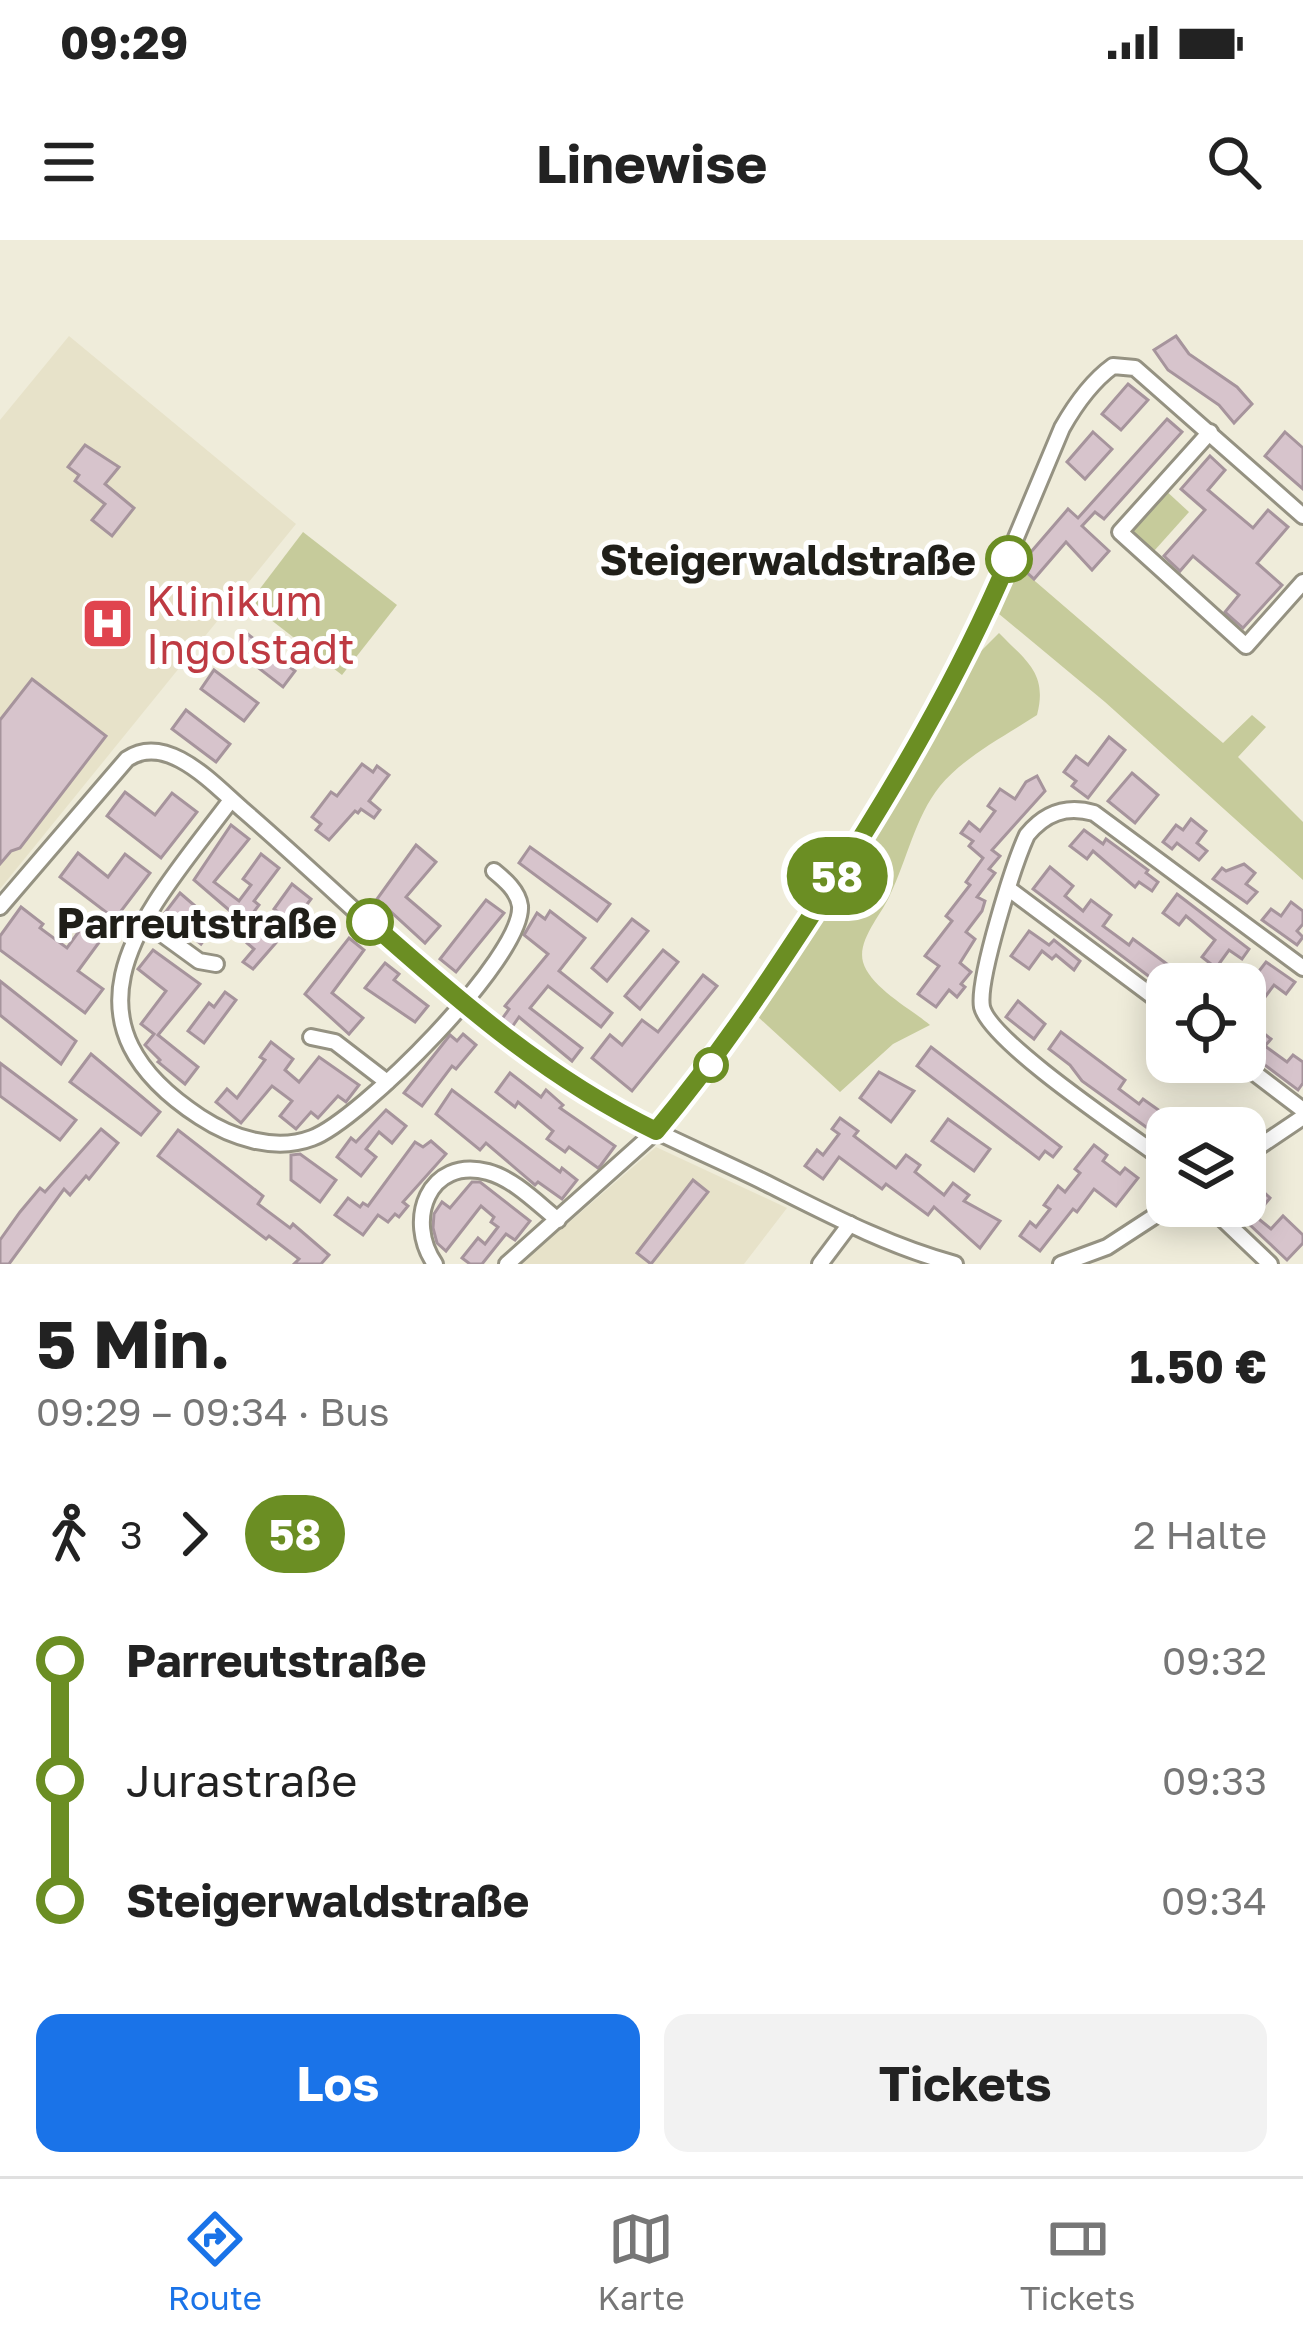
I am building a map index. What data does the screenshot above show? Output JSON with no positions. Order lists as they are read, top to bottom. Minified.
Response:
{"places":{"other":["Steigerwaldstraße","Parreutstraße"],"hospital":["Klinikum Ingolstadt"]},"lines":["bus line 58"],"page":{"status":"09:29","header":"Linewise","on_map":"58","heading":["5 Min.","09:29 – 09:34 · Bus","1.50 €"],"legs":["3","58","2 Halte"],"list":[{"name":"Parreutstraße","value":"09:32"},{"name":"Jurastraße","value":"09:33"},{"name":"Steigerwaldstraße","value":"09:34"}],"buttons":["Los","Tickets"],"tabs":["Route","Karte","Tickets"]}}
